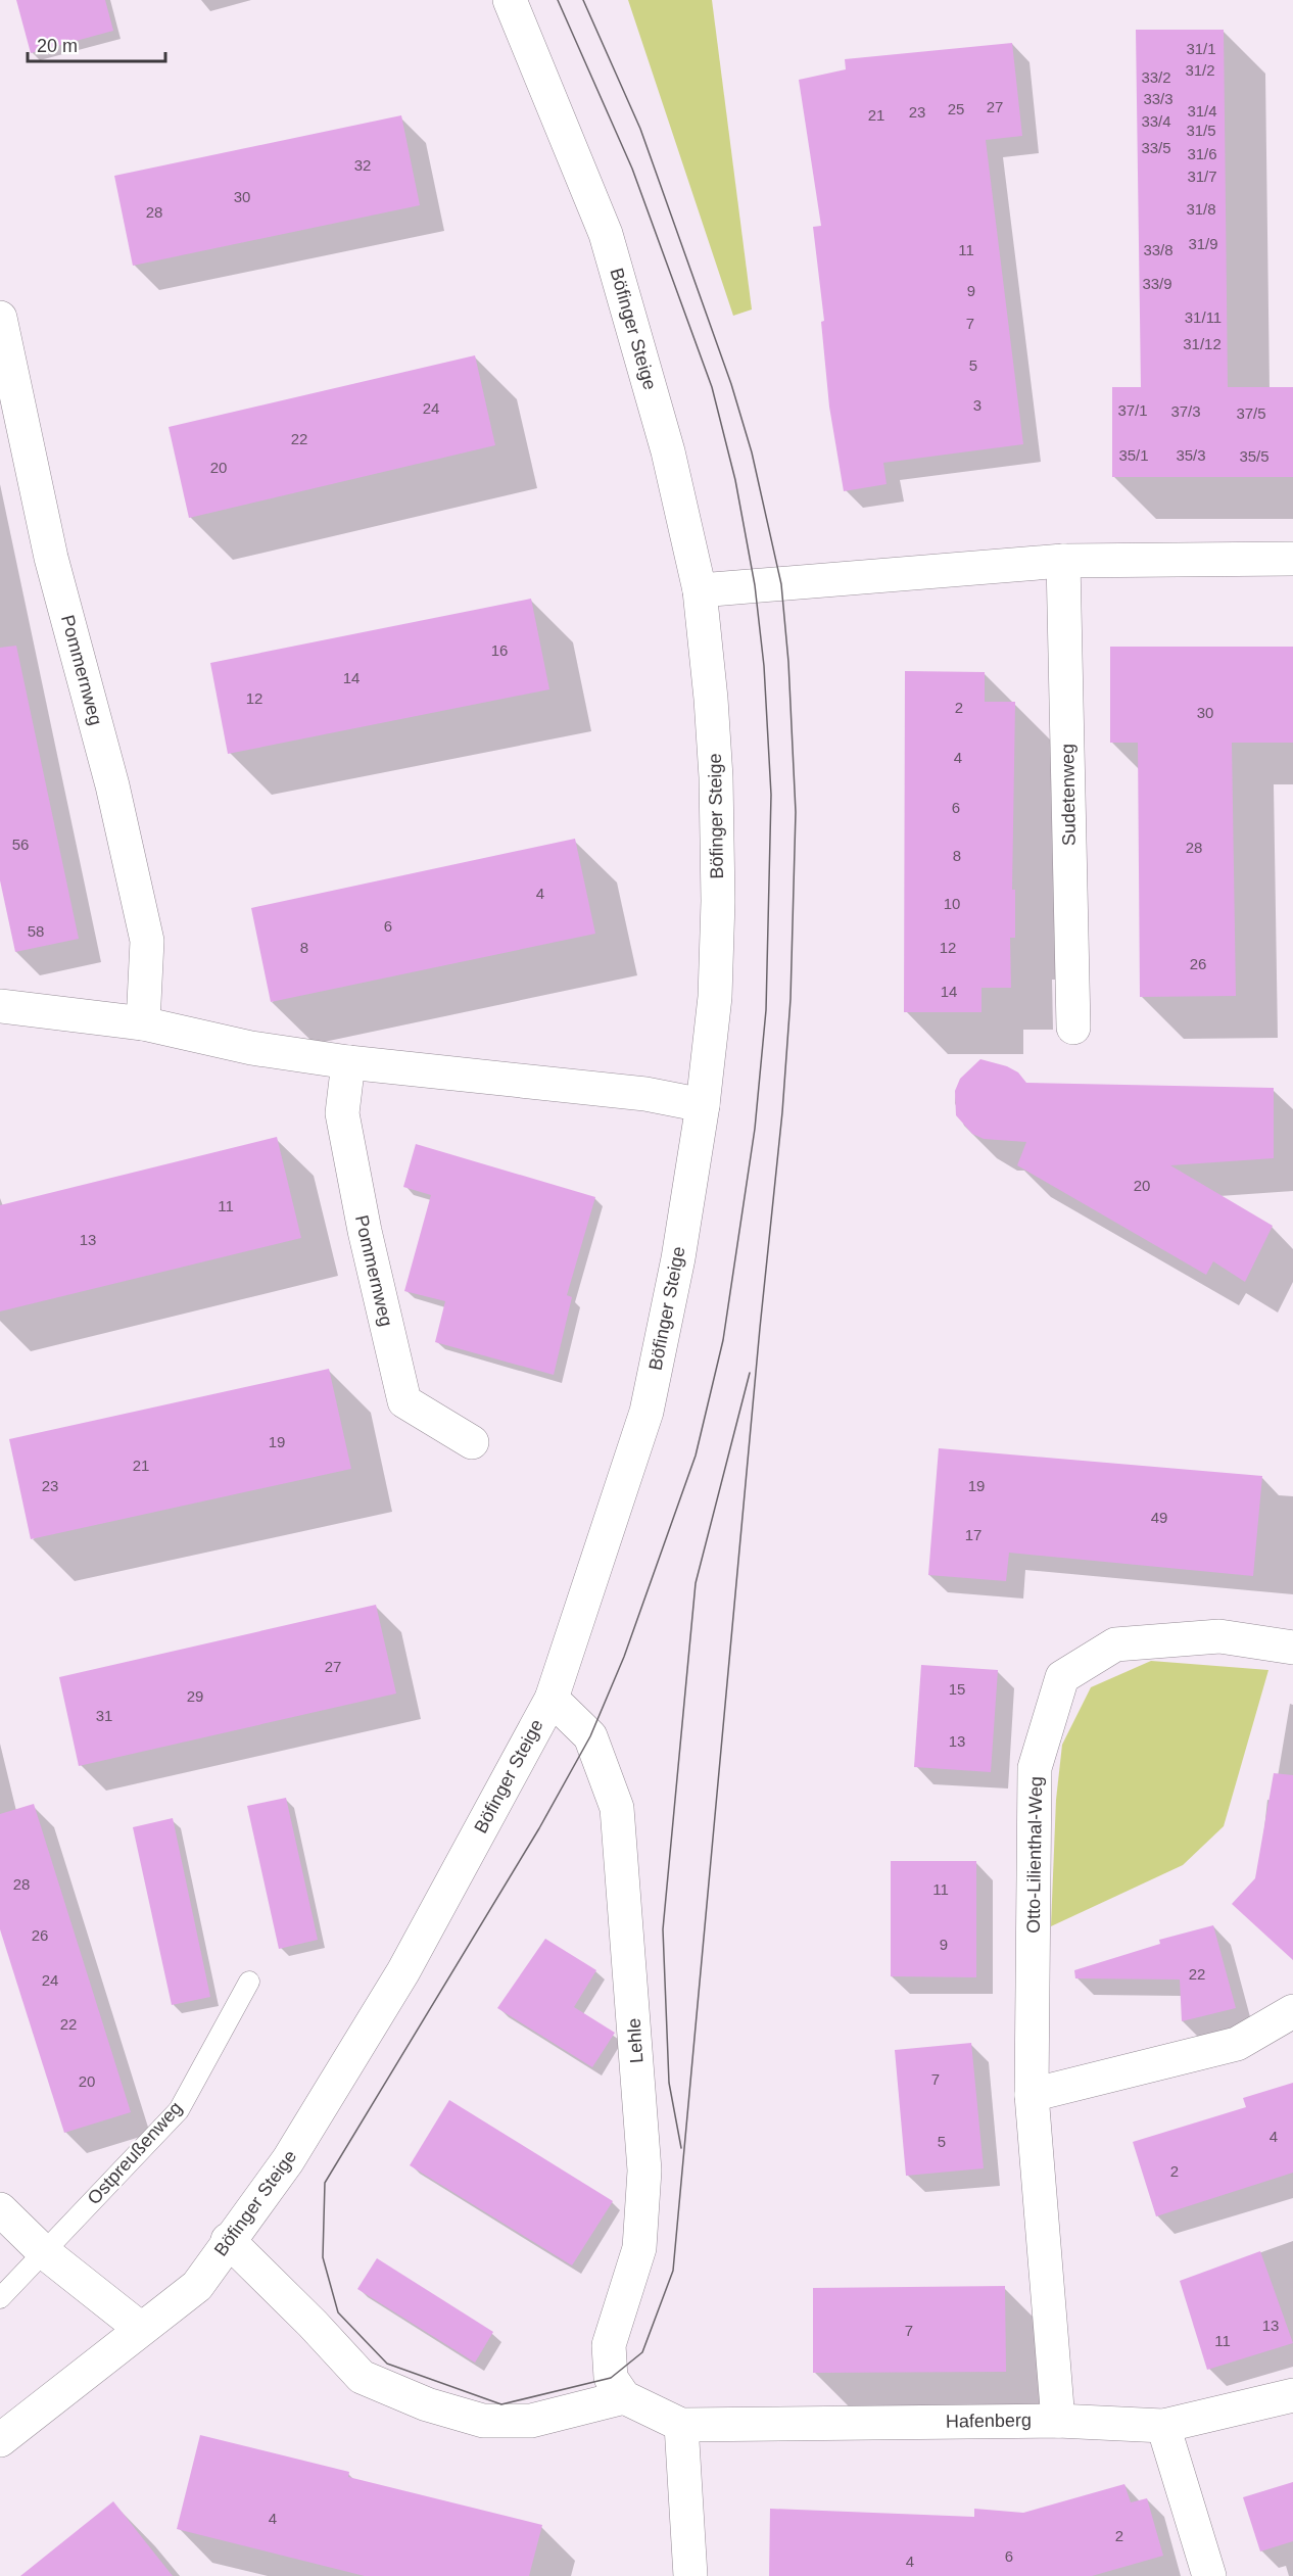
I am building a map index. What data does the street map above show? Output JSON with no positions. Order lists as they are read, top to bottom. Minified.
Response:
{"streets":{"street":["Böfinger Steige","Pommernweg","Sudetenweg","Otto-Lilienthal-Weg","Lehle","Hafenberg"],"lane":["Ostpreußenweg"]},"crossings":[["Böfinger Steige","Lehle"],["Otto-Lilienthal-Weg","Hafenberg"]],"house_numbers":["31/1","31/2","33/2","33/3","27","25","31/4","23","21","33/4","31/5","33/5","31/6","32","31/7","30","31/8","28","31/9","11","33/8","33/9","9","31/11","7","31/12","5","3","24","37/1","37/3","37/5","22","35/1","35/3","35/5","20","16","14","12","2","30","4","6","56","28","8","4","10","6","58","8","12","26","14","20","11","13","19","21","23","19","49","17","27","15","29","31","13","28","11","26","9","22","24","22","7","20","4","5","2","13","7","11","4","2","6","4"],"scale_bar":"20 m"}
